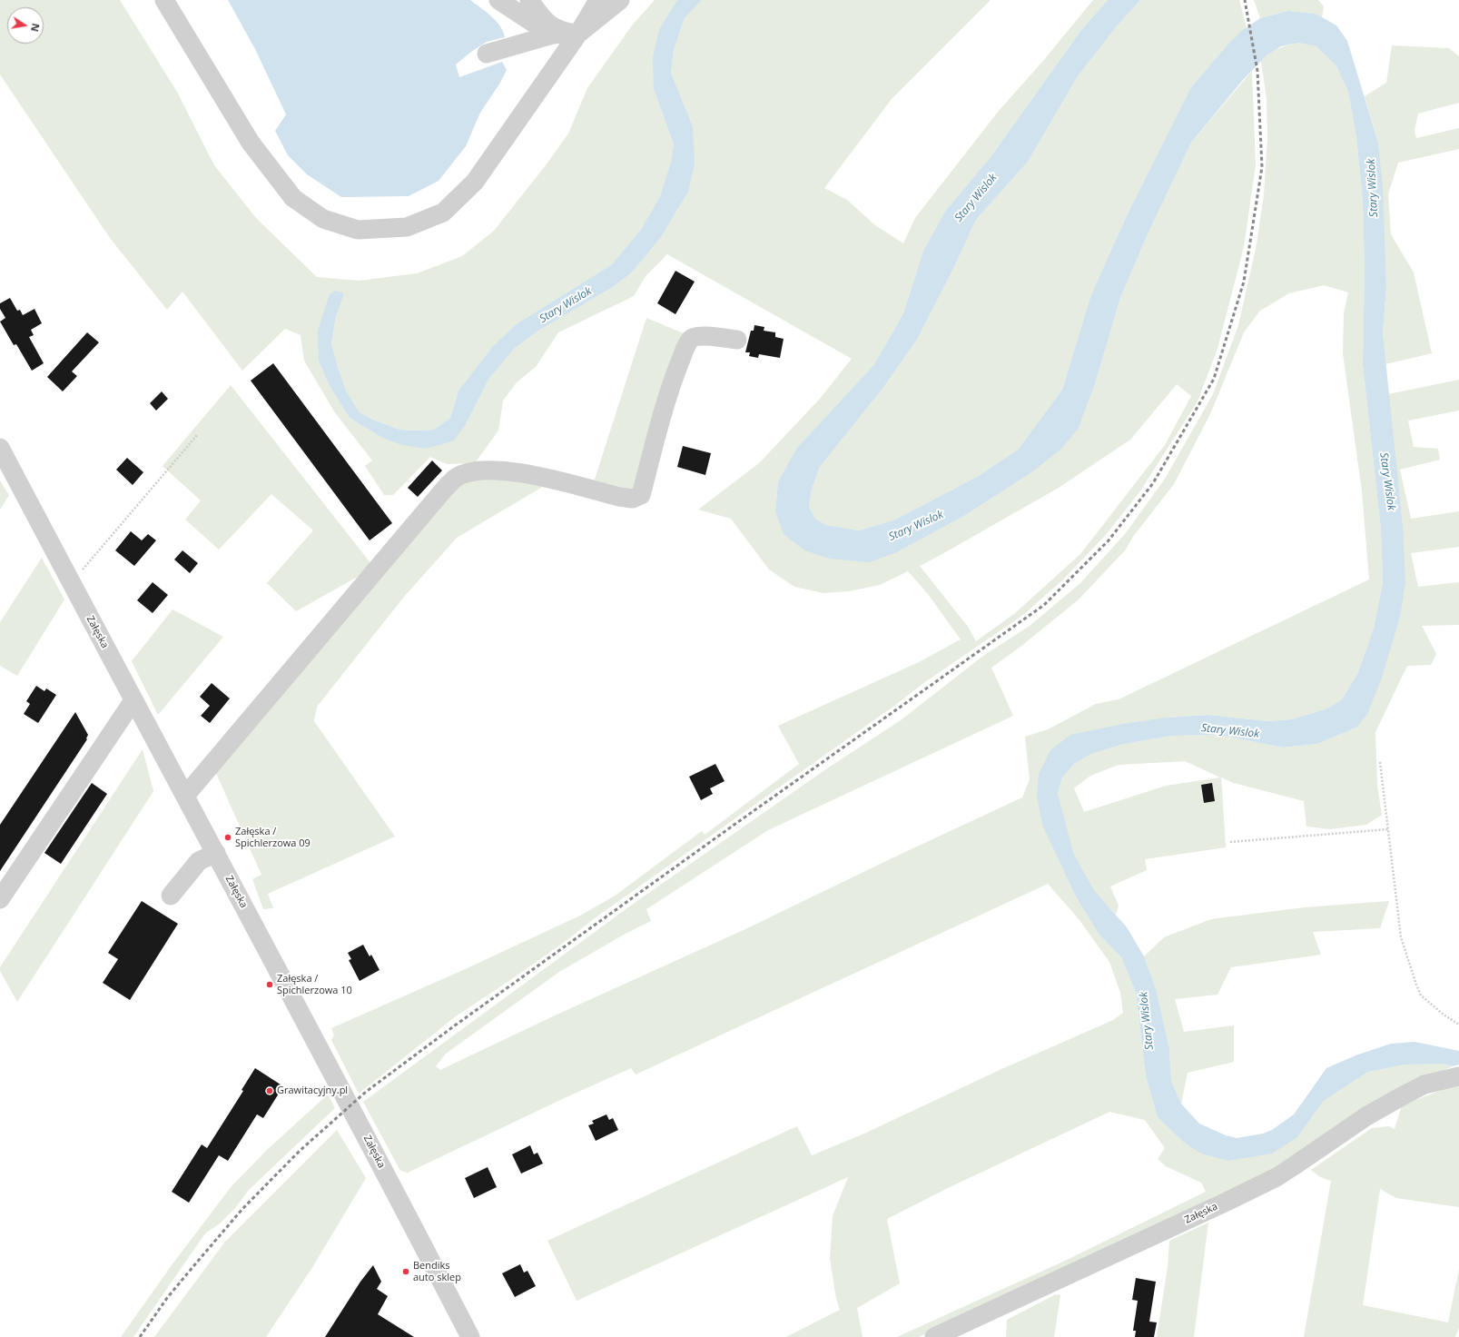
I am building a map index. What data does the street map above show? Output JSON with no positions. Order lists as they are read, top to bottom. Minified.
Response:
{"streets":{"street":["Załęska"]},"water":["Stary Wislok"],"places":["Załęska / Spichlerzowa 09","Załęska / Spichlerzowa 10","Grawitacyjny.pl","Bendiks auto sklep"],"north":"right"}
